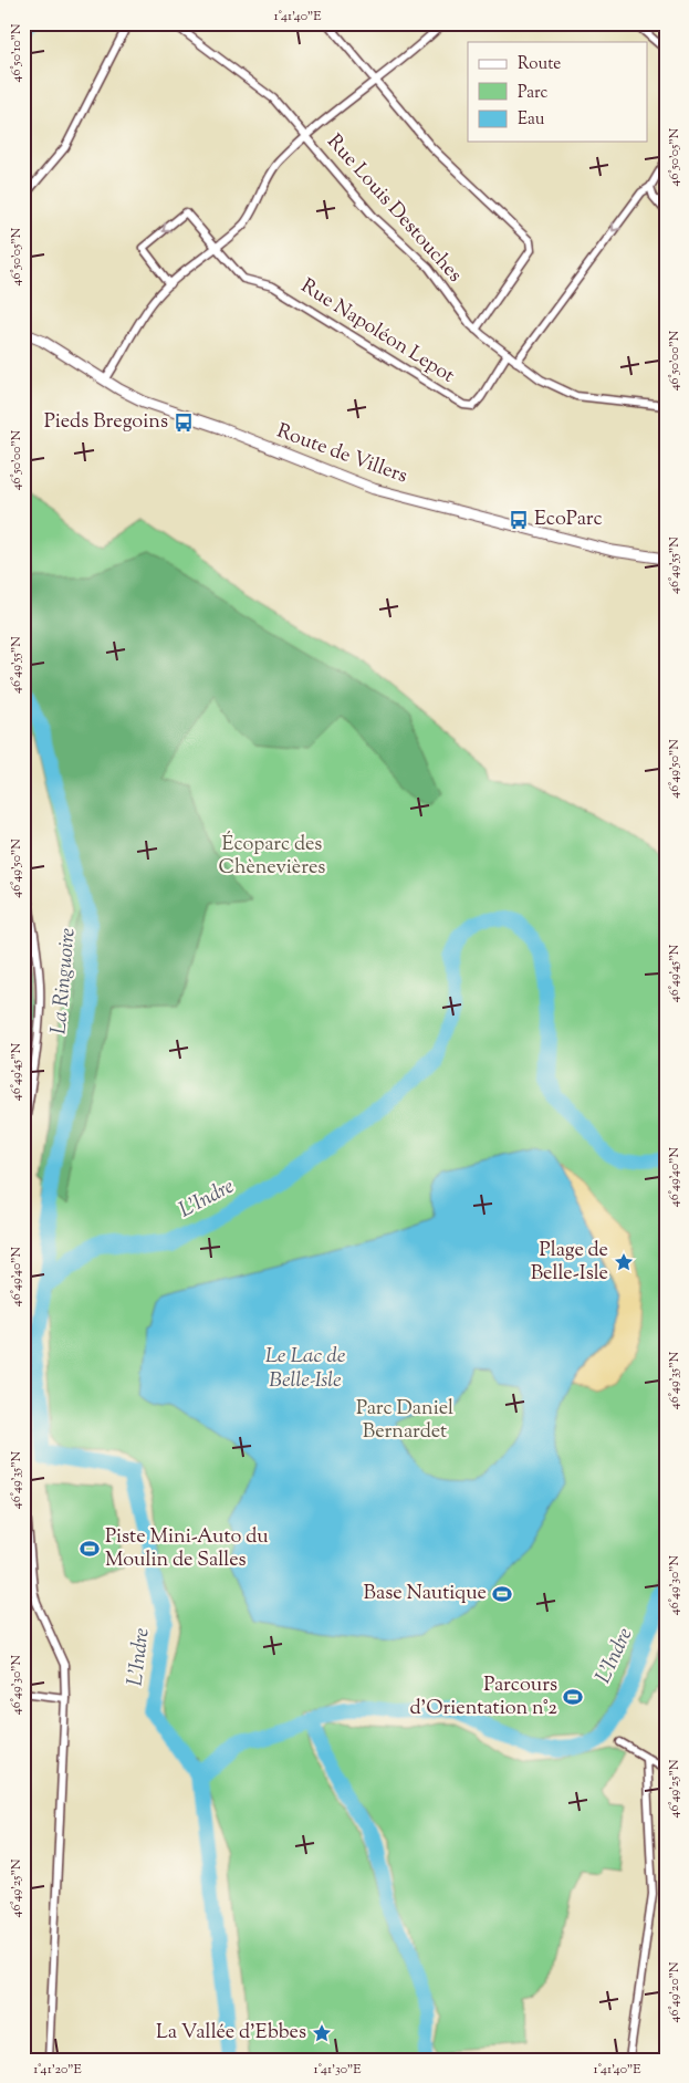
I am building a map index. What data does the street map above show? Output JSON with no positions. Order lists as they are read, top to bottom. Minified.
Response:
{"streets":{"main road":["Route de Villers"],"street":["Rue Louis Destouches","Rue Napoléon Lepot"]},"crossings":[["Rue Louis Destouches","Rue Napoléon Lepot"]],"water":["La Ringuoire","L'Indre","Le Lac de Belle-Isle"],"parks":["Écoparc des Chènevières","Parc Daniel Bernardet"],"places":{"bus stop":["Pieds Bregoins","EcoParc"],"place":["Plage de Belle-Isle","La Vallée d'Ebbes"],"sports":["Piste Mini-Auto du Moulin de Salles","Base Nautique","Parcours d'Orientation n°2"]},"legend":["Route","Parc","Eau"],"coordinates":["1°41'40\"E","46°50'10\"N","46°50'05\"N","46°50'00\"N","46°49'55\"N","46°49'50\"N","46°49'45\"N","46°49'40\"N","46°49'35\"N","46°49'30\"N","46°49'25\"N","46°49'20\"N","1°41'20\"E","1°41'30\"E"]}
